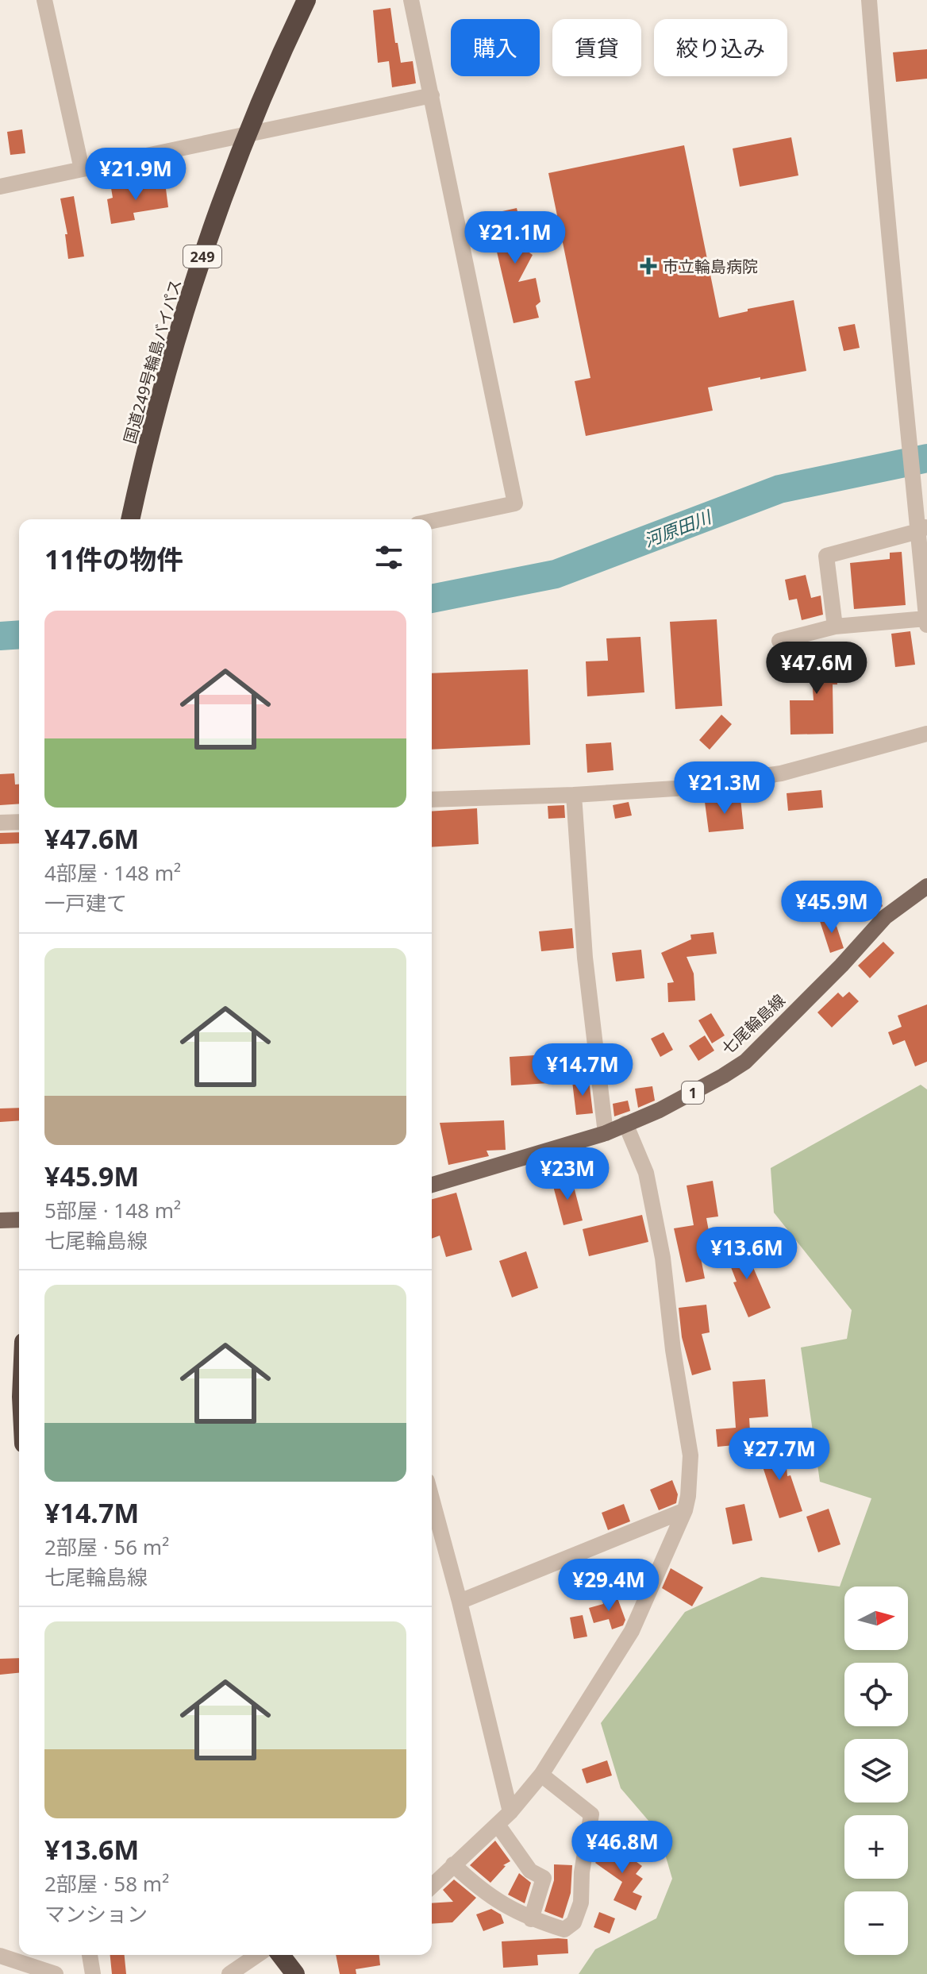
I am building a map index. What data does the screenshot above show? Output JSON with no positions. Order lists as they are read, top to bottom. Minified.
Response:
{"streets":{"highway":["249","国道249号輪島バイパス"],"main road":["七尾輪島線","1"]},"water":["河原田川"],"places":{"health":["市立輪島病院"]},"north":"right","page":{"chip":["購入","賃貸","絞り込み"],"price":["¥21.9M","¥21.1M","¥47.6M","¥21.3M","¥45.9M","¥14.7M","¥23M","¥13.6M","¥27.7M","¥29.4M","¥46.8M"],"heading":"11件の物件","list":[{"name":"¥47.6M","note":"4部屋 · 148 m² · 一戸建て"},{"name":"¥45.9M","note":"5部屋 · 148 m² · 七尾輪島線"},{"name":"¥14.7M","note":"2部屋 · 56 m² · 七尾輪島線"},{"name":"¥13.6M","note":"2部屋 · 58 m² · マンション"}],"map_buttons":["+","−"]}}
